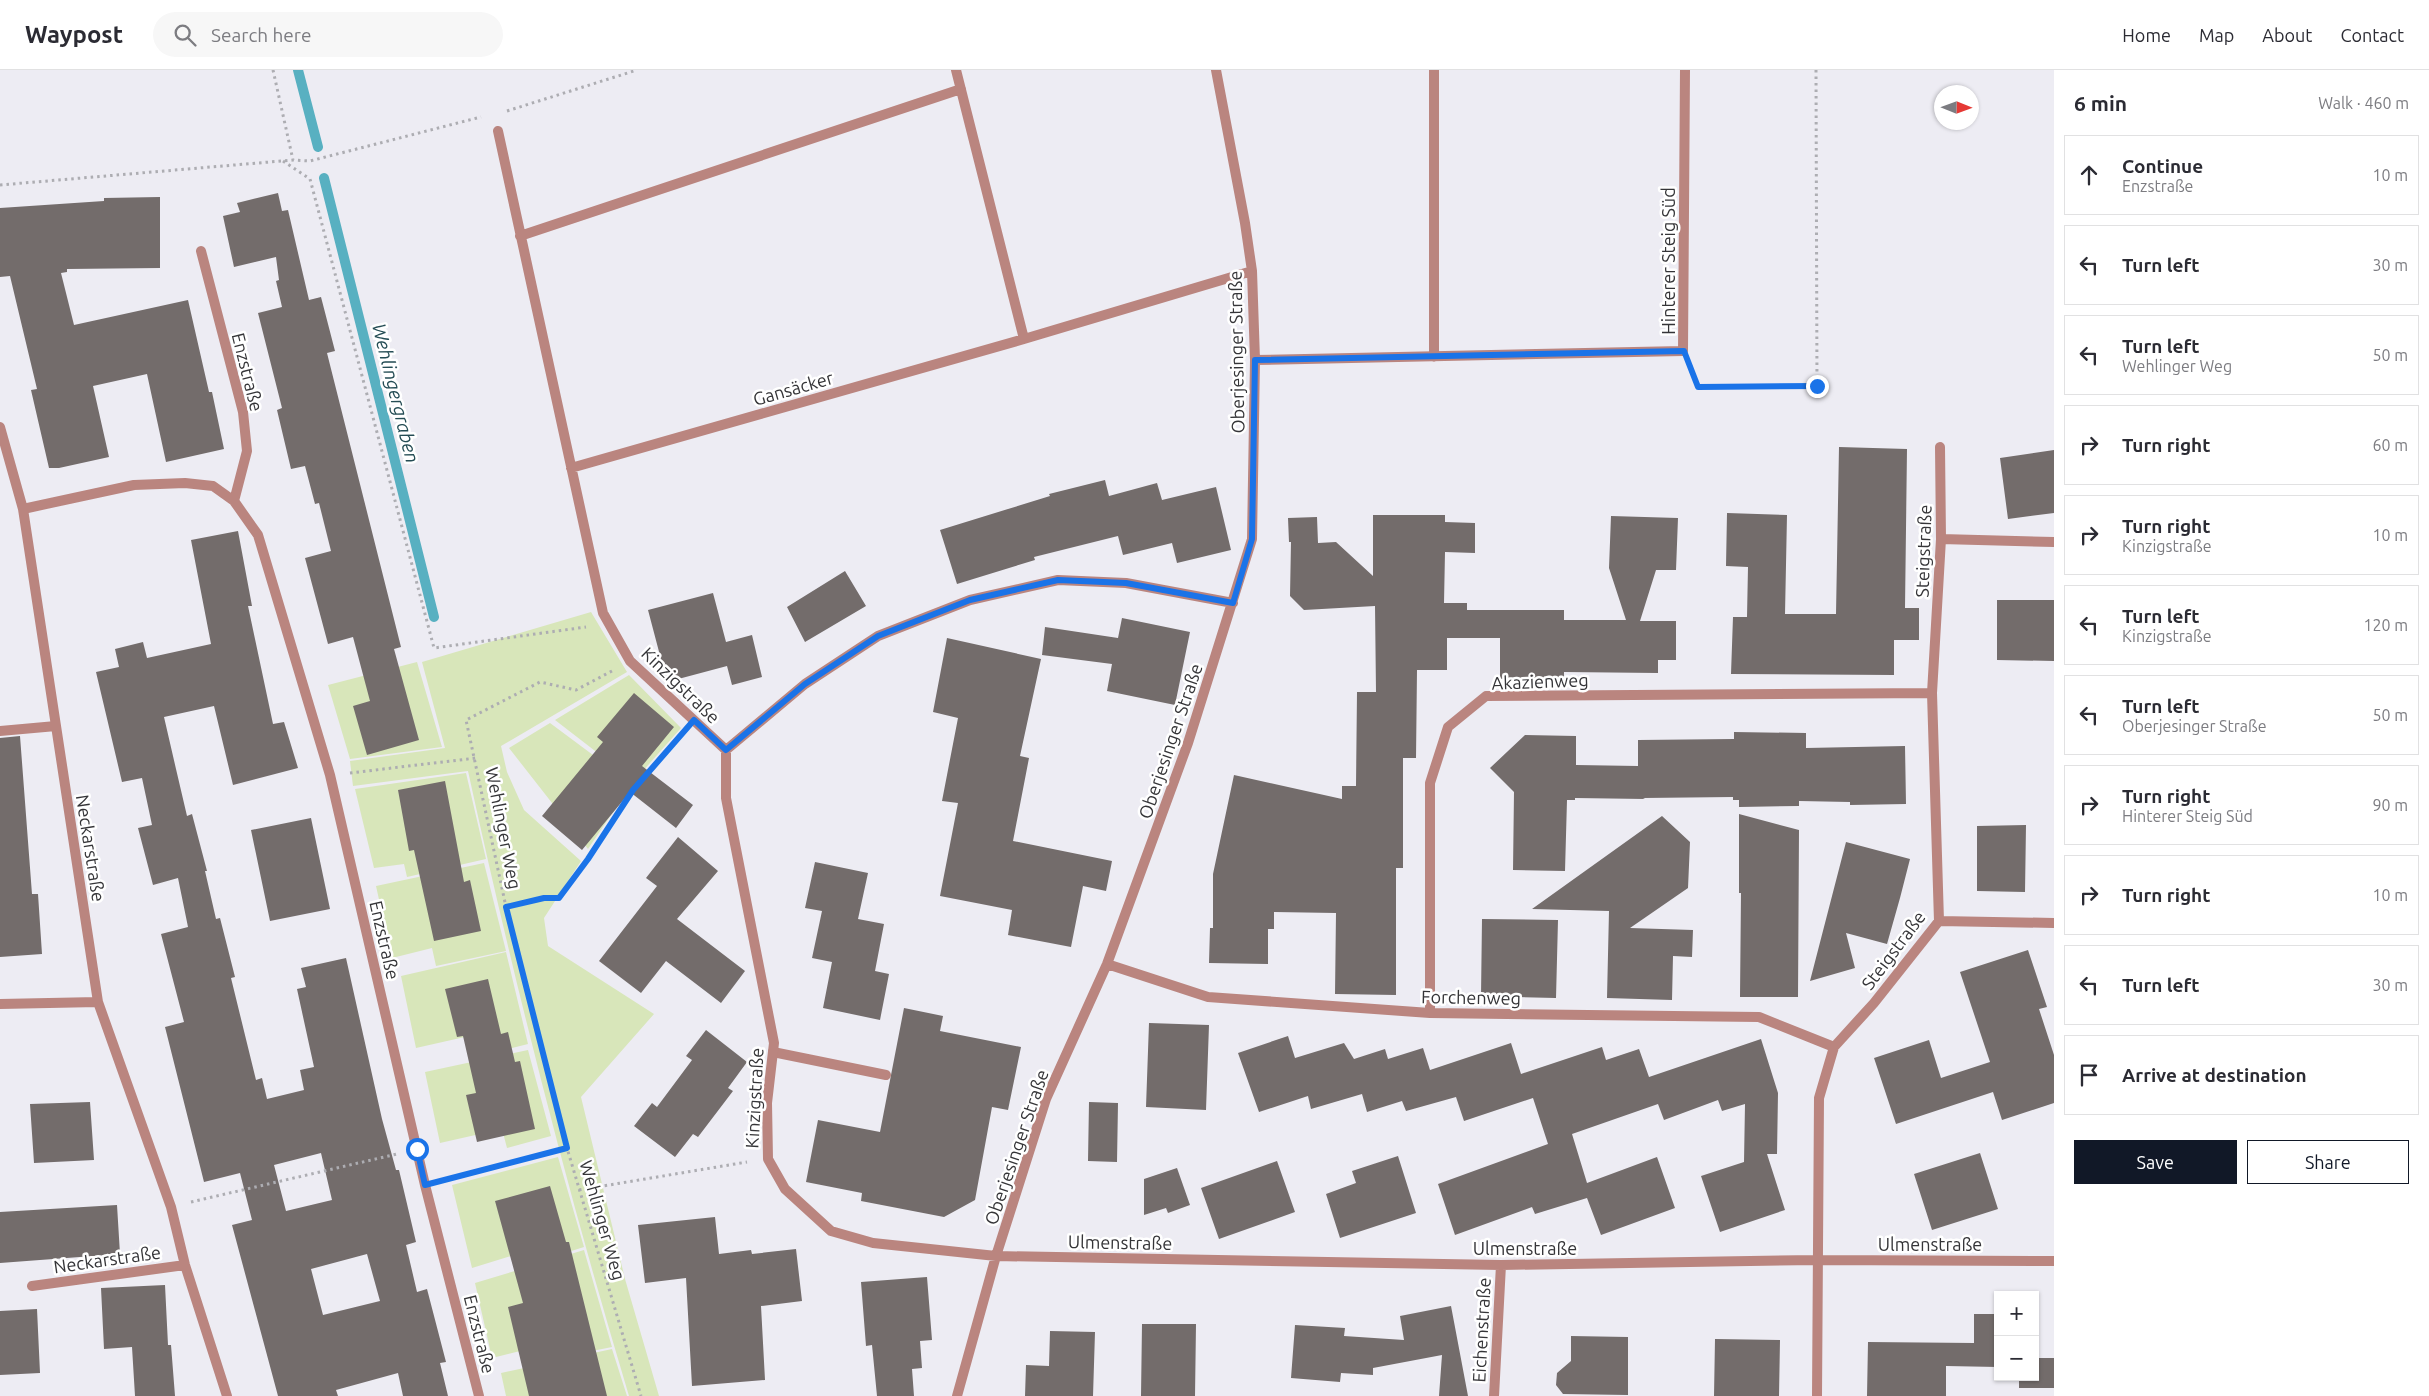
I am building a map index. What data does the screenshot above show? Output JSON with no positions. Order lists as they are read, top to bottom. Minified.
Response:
{"streets":{"street":["Hinterer Steig Süd","Oberjesinger Straße","Enzstraße","Gansäcker","Steigstraße","Akazienweg","Kinzigstraße","Neckarstraße","Forchenweg","Ulmenstraße","Eichenstraße"],"path":["Wehlinger Weg"]},"crossings":[["Hinterer Steig Süd","Oberjesinger Straße"],["Oberjesinger Straße","Gansäcker"],["Oberjesinger Straße","Kinzigstraße"],["Oberjesinger Straße","Forchenweg"],["Oberjesinger Straße","Ulmenstraße"],["Enzstraße","Neckarstraße"],["Gansäcker","Kinzigstraße"],["Steigstraße","Akazienweg"],["Steigstraße","Forchenweg"],["Steigstraße","Ulmenstraße"],["Akazienweg","Forchenweg"],["Kinzigstraße","Wehlinger Weg"],["Kinzigstraße","Ulmenstraße"],["Ulmenstraße","Eichenstraße"]],"water":["Wehlingergraben"],"north":"right","page":{"header":"Waypost","search":"Search here","nav":["Home","Map","About","Contact"],"heading":["6 min","Walk · 460 m"],"list":[["Continue","Enzstraße","10 m"],["Turn left","30 m"],["Turn left","Wehlinger Weg","50 m"],["Turn right","60 m"],["Turn right","Kinzigstraße","10 m"],["Turn left","Kinzigstraße","120 m"],["Turn left","Oberjesinger Straße","50 m"],["Turn right","Hinterer Steig Süd","90 m"],["Turn right","10 m"],["Turn left","30 m"],"Arrive at destination"],"buttons":["Save","Share"],"map_buttons":["+","−"]}}
